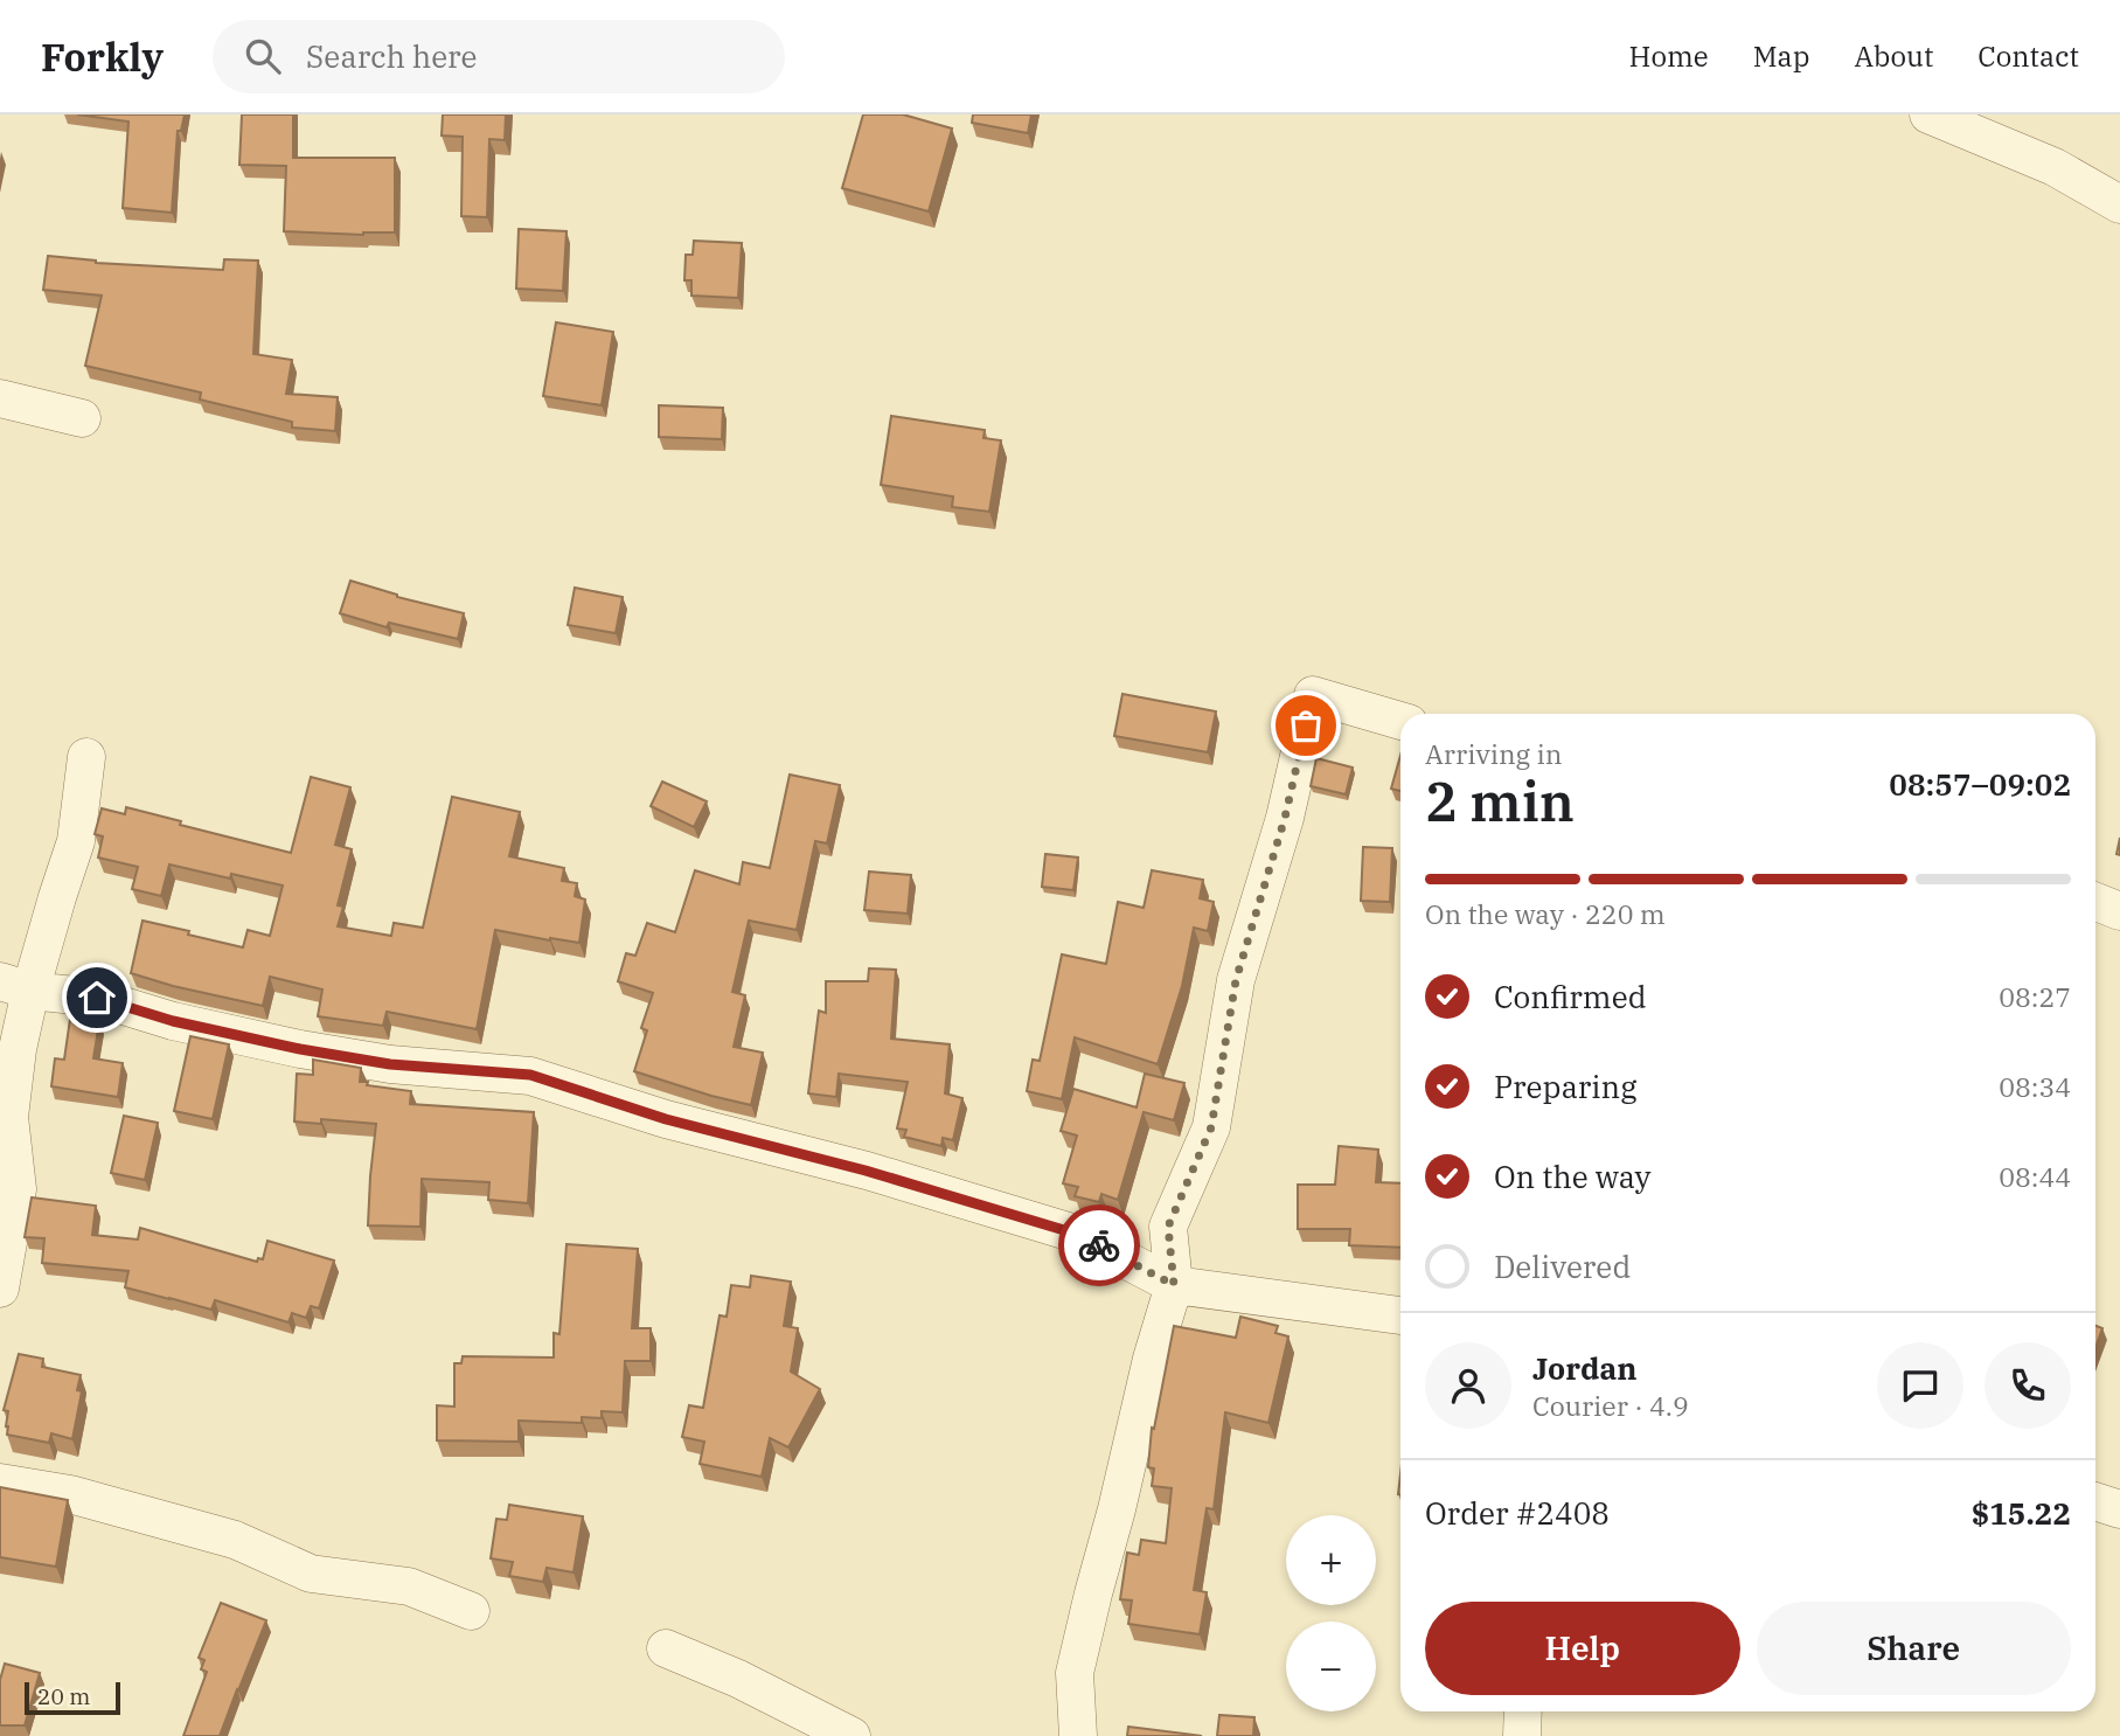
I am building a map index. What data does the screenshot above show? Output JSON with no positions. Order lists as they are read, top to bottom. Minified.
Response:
{"scale_bar":"20 m","page":{"header":"Forkly","search":"Search here","nav":["Home","Map","About","Contact"],"heading":["2 min","Arriving in","08:57–09:02"],"panel":["Jordan","Courier · 4.9","Order #2408","$15.22"],"bar":"On the way · 220 m","list":[["Confirmed","08:27"],["Preparing","08:34"],["On the way","08:44"],"Delivered"],"map_buttons":["+","−"],"buttons":["Help","Share"],"scale":"20 m"}}
